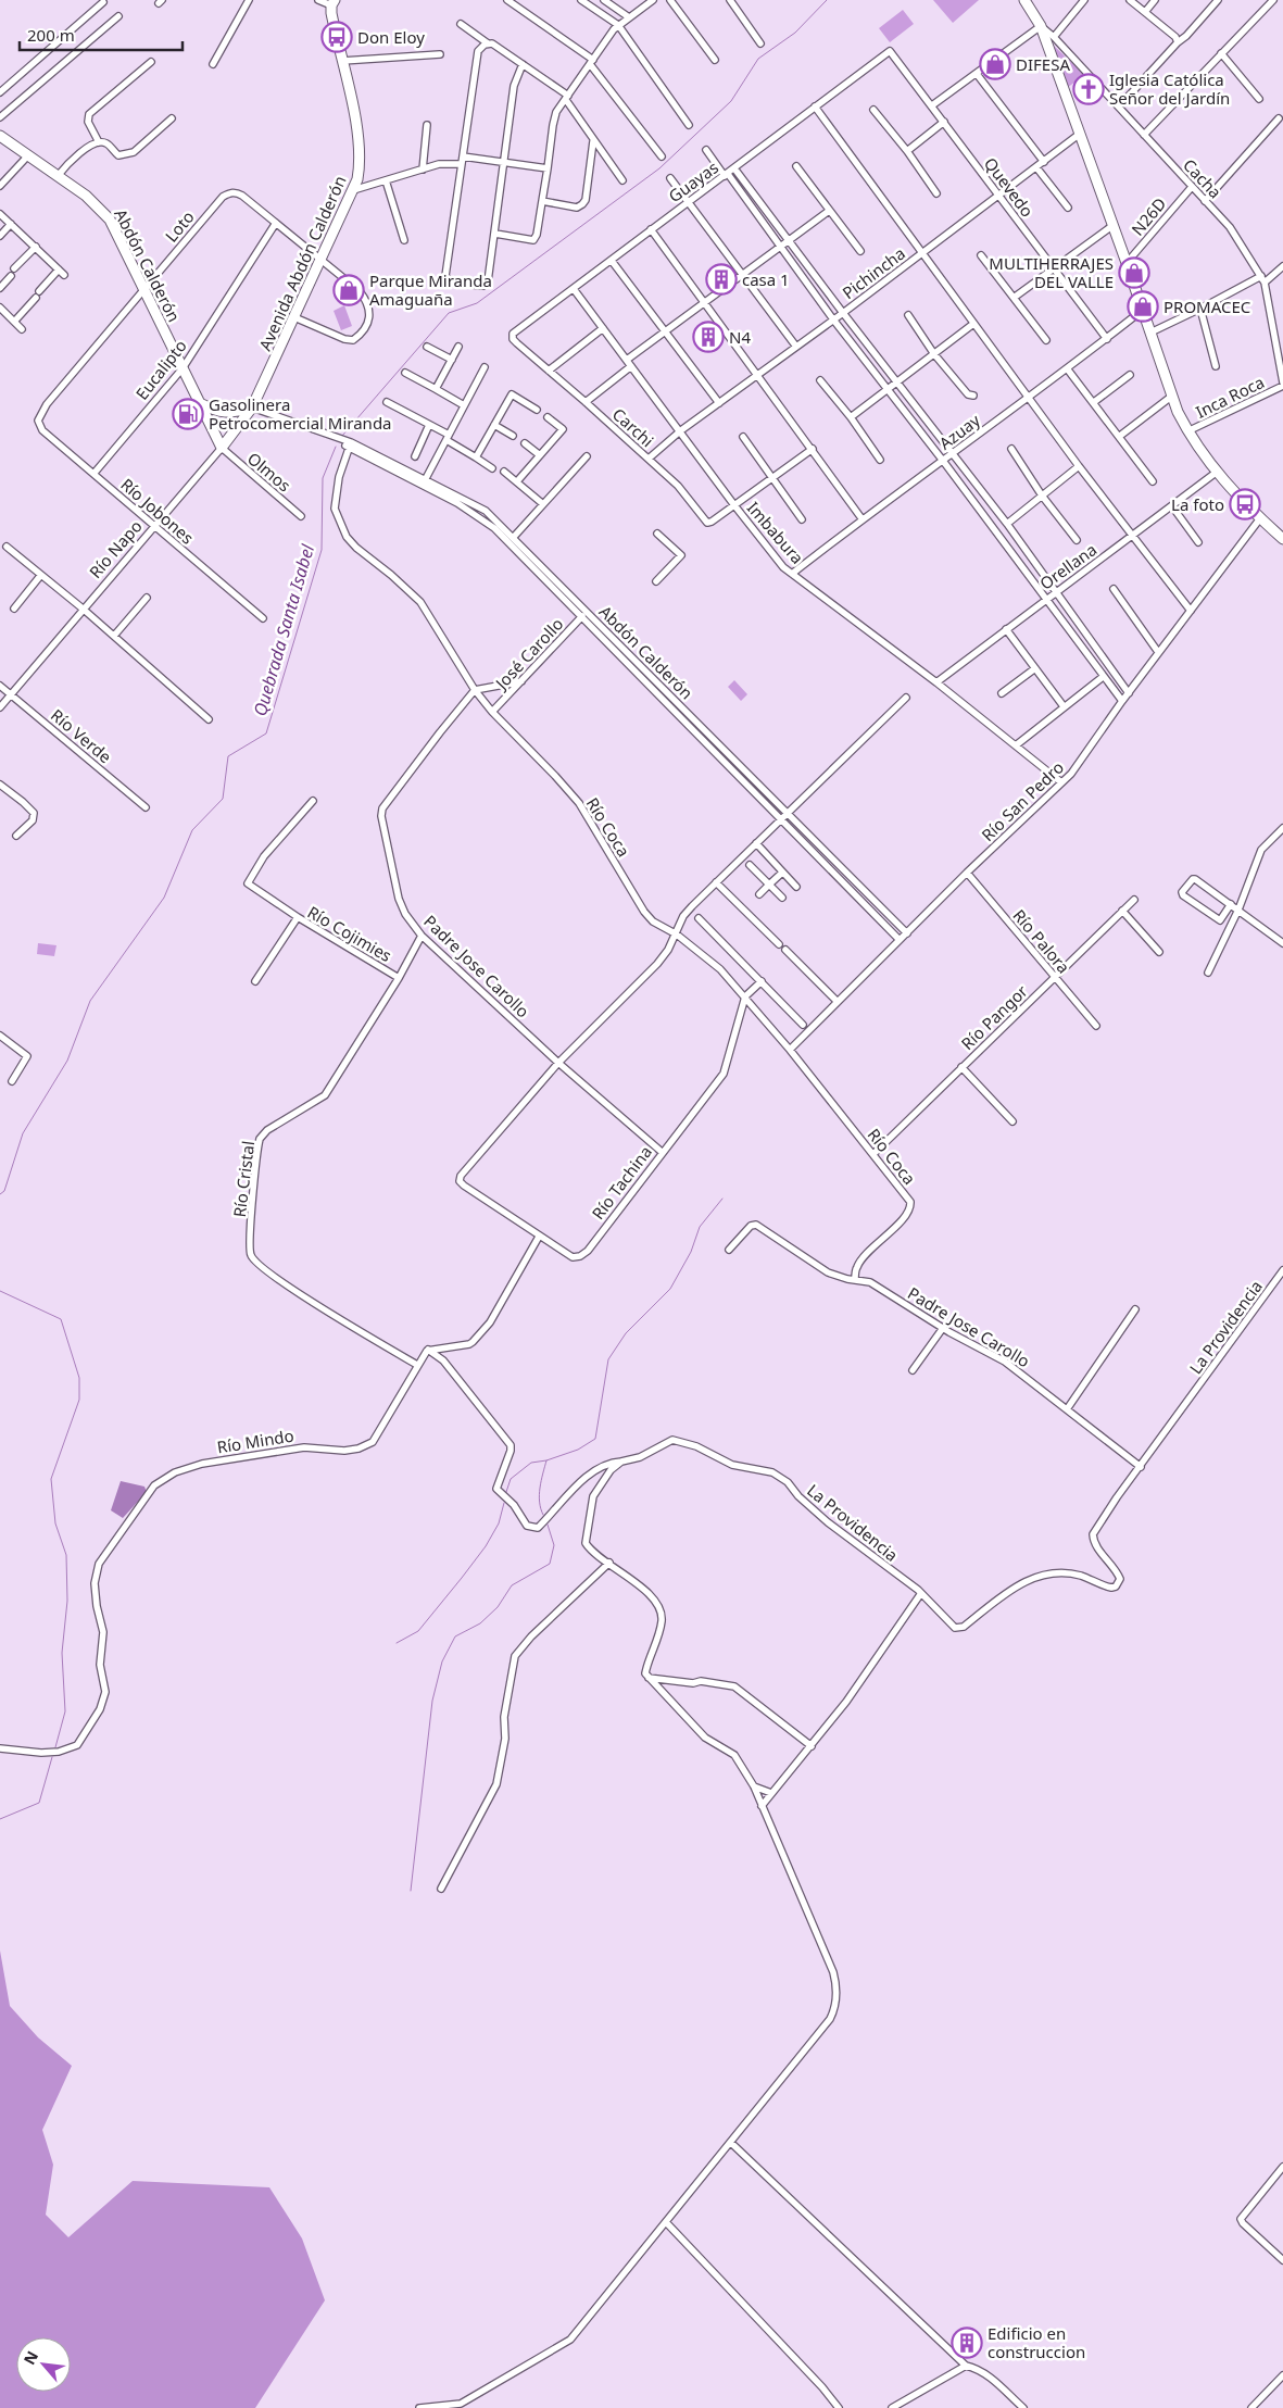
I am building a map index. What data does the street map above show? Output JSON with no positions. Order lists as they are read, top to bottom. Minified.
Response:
{"streets":{"street":["Cacha","Guayas","Quevedo","N26D","Loto","Avenida Abdón Calderón","Abdón Calderón","Pichincha","Eucalipto","Inca Roca","Carchi","Azuay","Olmos","Río Jobones","Imbabura","Río Napo","Orellana","José Carollo","Río Verde","Río San Pedro","Río Coca","Río Cojimies","Río Palora","Padre Jose Carollo","Río Pangor","Río Cristal","Río Tachina","La Providencia","Río Mindo"]},"crossings":[["Cacha","N26D"],["Cacha","Inca Roca"],["Guayas","Quevedo"],["Guayas","Carchi"],["Guayas","Imbabura"],["Quevedo","Pichincha"],["Quevedo","Azuay"],["Loto","Avenida Abdón Calderón"],["Loto","Abdón Calderón"],["Loto","Eucalipto"],["Loto","Río Jobones"],["Avenida Abdón Calderón","Abdón Calderón"],["Avenida Abdón Calderón","Río Napo"],["Abdón Calderón","Eucalipto"],["Abdón Calderón","Olmos"],["Abdón Calderón","Río Napo"],["Abdón Calderón","José Carollo"],["Abdón Calderón","Río San Pedro"],["Abdón Calderón","Río Coca"],["Pichincha","Carchi"],["Pichincha","Imbabura"],["Eucalipto","Río Jobones"],["Carchi","Imbabura"],["Azuay","Imbabura"],["Olmos","Río Napo"],["Río Jobones","Río Napo"],["Imbabura","Orellana"],["Imbabura","Río San Pedro"],["Río Napo","Río Verde"],["José Carollo","Río Coca"],["Río San Pedro","Río Coca"],["Río San Pedro","Río Palora"],["Río Coca","Padre Jose Carollo"],["Río Coca","Río Pangor"],["Río Coca","Río Tachina"],["Río Cojimies","Río Cristal"],["Río Palora","Río Pangor"],["Padre Jose Carollo","Río Cristal"],["Padre Jose Carollo","Río Tachina"],["Padre Jose Carollo","La Providencia"],["Río Cristal","Río Mindo"]],"water":["Quebrada Santa Isabel"],"places":{"bus stop":["Don Eloy","La foto"],"shop":["DIFESA","MULTIHERRAJES DEL VALLE","Parque Miranda Amaguaña","PROMACEC"],"church":["Iglesia Católica Señor del Jardín"],"building":["casa 1","N4","Edificio en construccion"],"fuel station":["Gasolinera Petrocomercial Miranda"]},"scale_bar":"200 m","north":"top left"}
